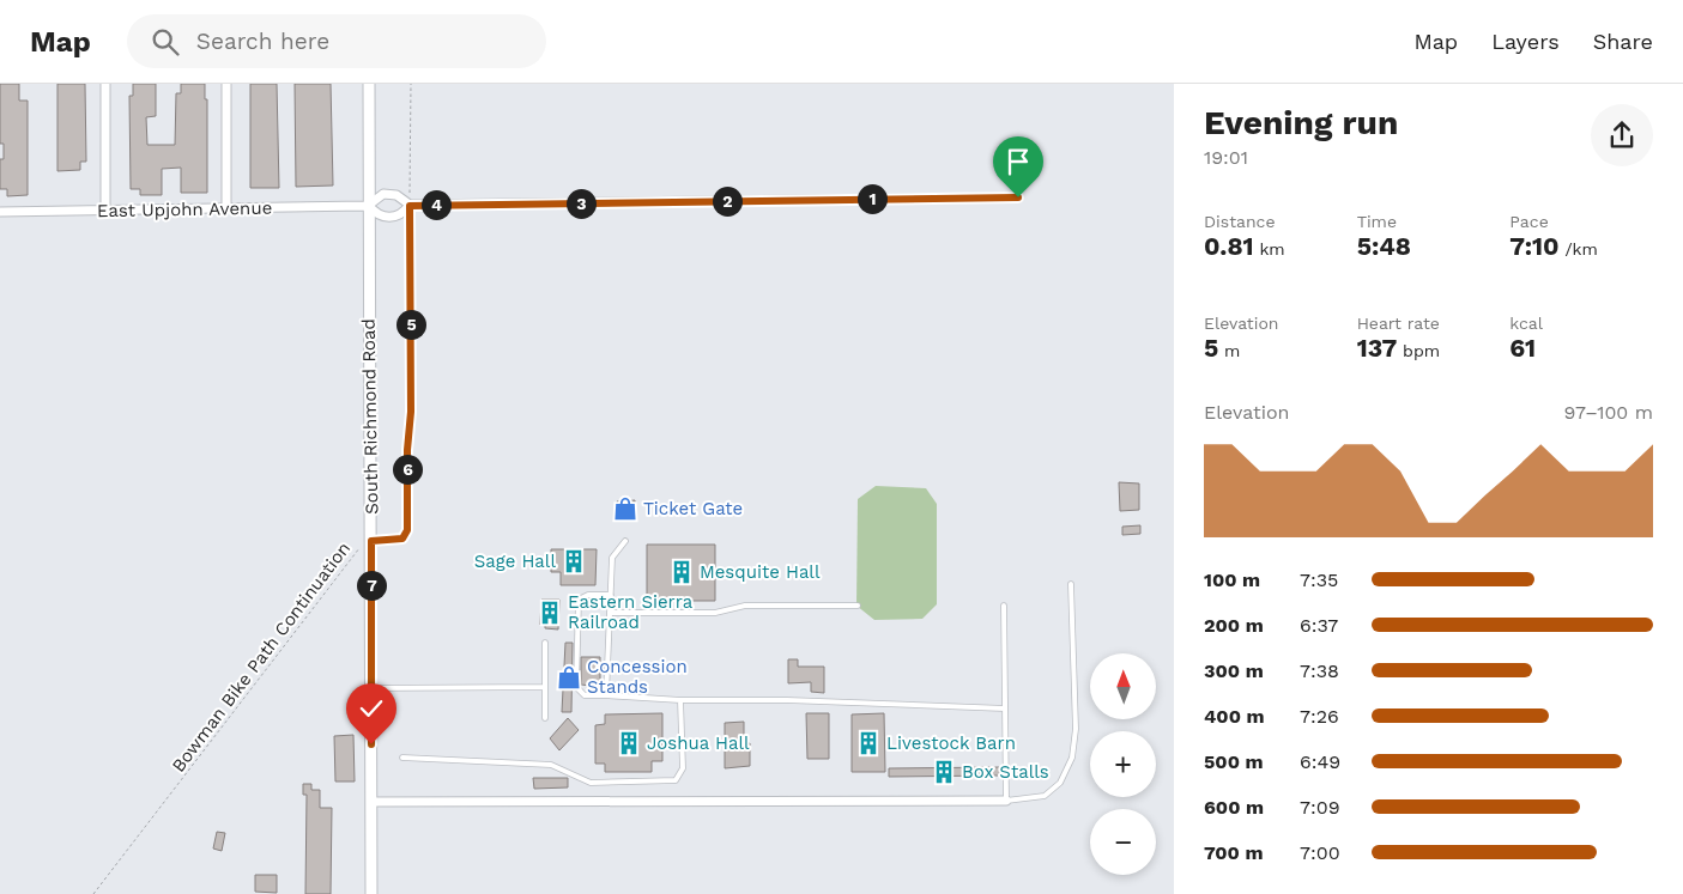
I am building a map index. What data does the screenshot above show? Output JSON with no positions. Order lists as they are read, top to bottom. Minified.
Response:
{"streets":{"street":["East Upjohn Avenue","South Richmond Road"],"path":["Bowman Bike Path Continuation"]},"crossings":[["East Upjohn Avenue","South Richmond Road"],["South Richmond Road","Bowman Bike Path Continuation"]],"places":{"shop":["Ticket Gate","Concession Stands"],"building":["Sage Hall","Mesquite Hall","Eastern Sierra Railroad","Joshua Hall","Livestock Barn","Box Stalls"]},"north":"top","page":{"header":"Map","search":"Search here","nav":["Map","Layers","Share"],"heading":["Evening run","19:01"],"pins":["1","2","3","4","5","6","7"],"stats":[["Distance","0.81 km"],["Time","5:48"],["Pace","7:10 /km"],["Elevation","5 m"],["Heart rate","137 bpm"],["kcal","61"]],"chart":["Elevation","97–100 m"],"list":[{"name":"100 m","note":"7:35"},{"name":"200 m","note":"6:37"},{"name":"300 m","note":"7:38"},{"name":"400 m","note":"7:26"},{"name":"500 m","note":"6:49"},{"name":"600 m","note":"7:09"},{"name":"700 m","note":"7:00"}],"map_buttons":["+","−"]}}
